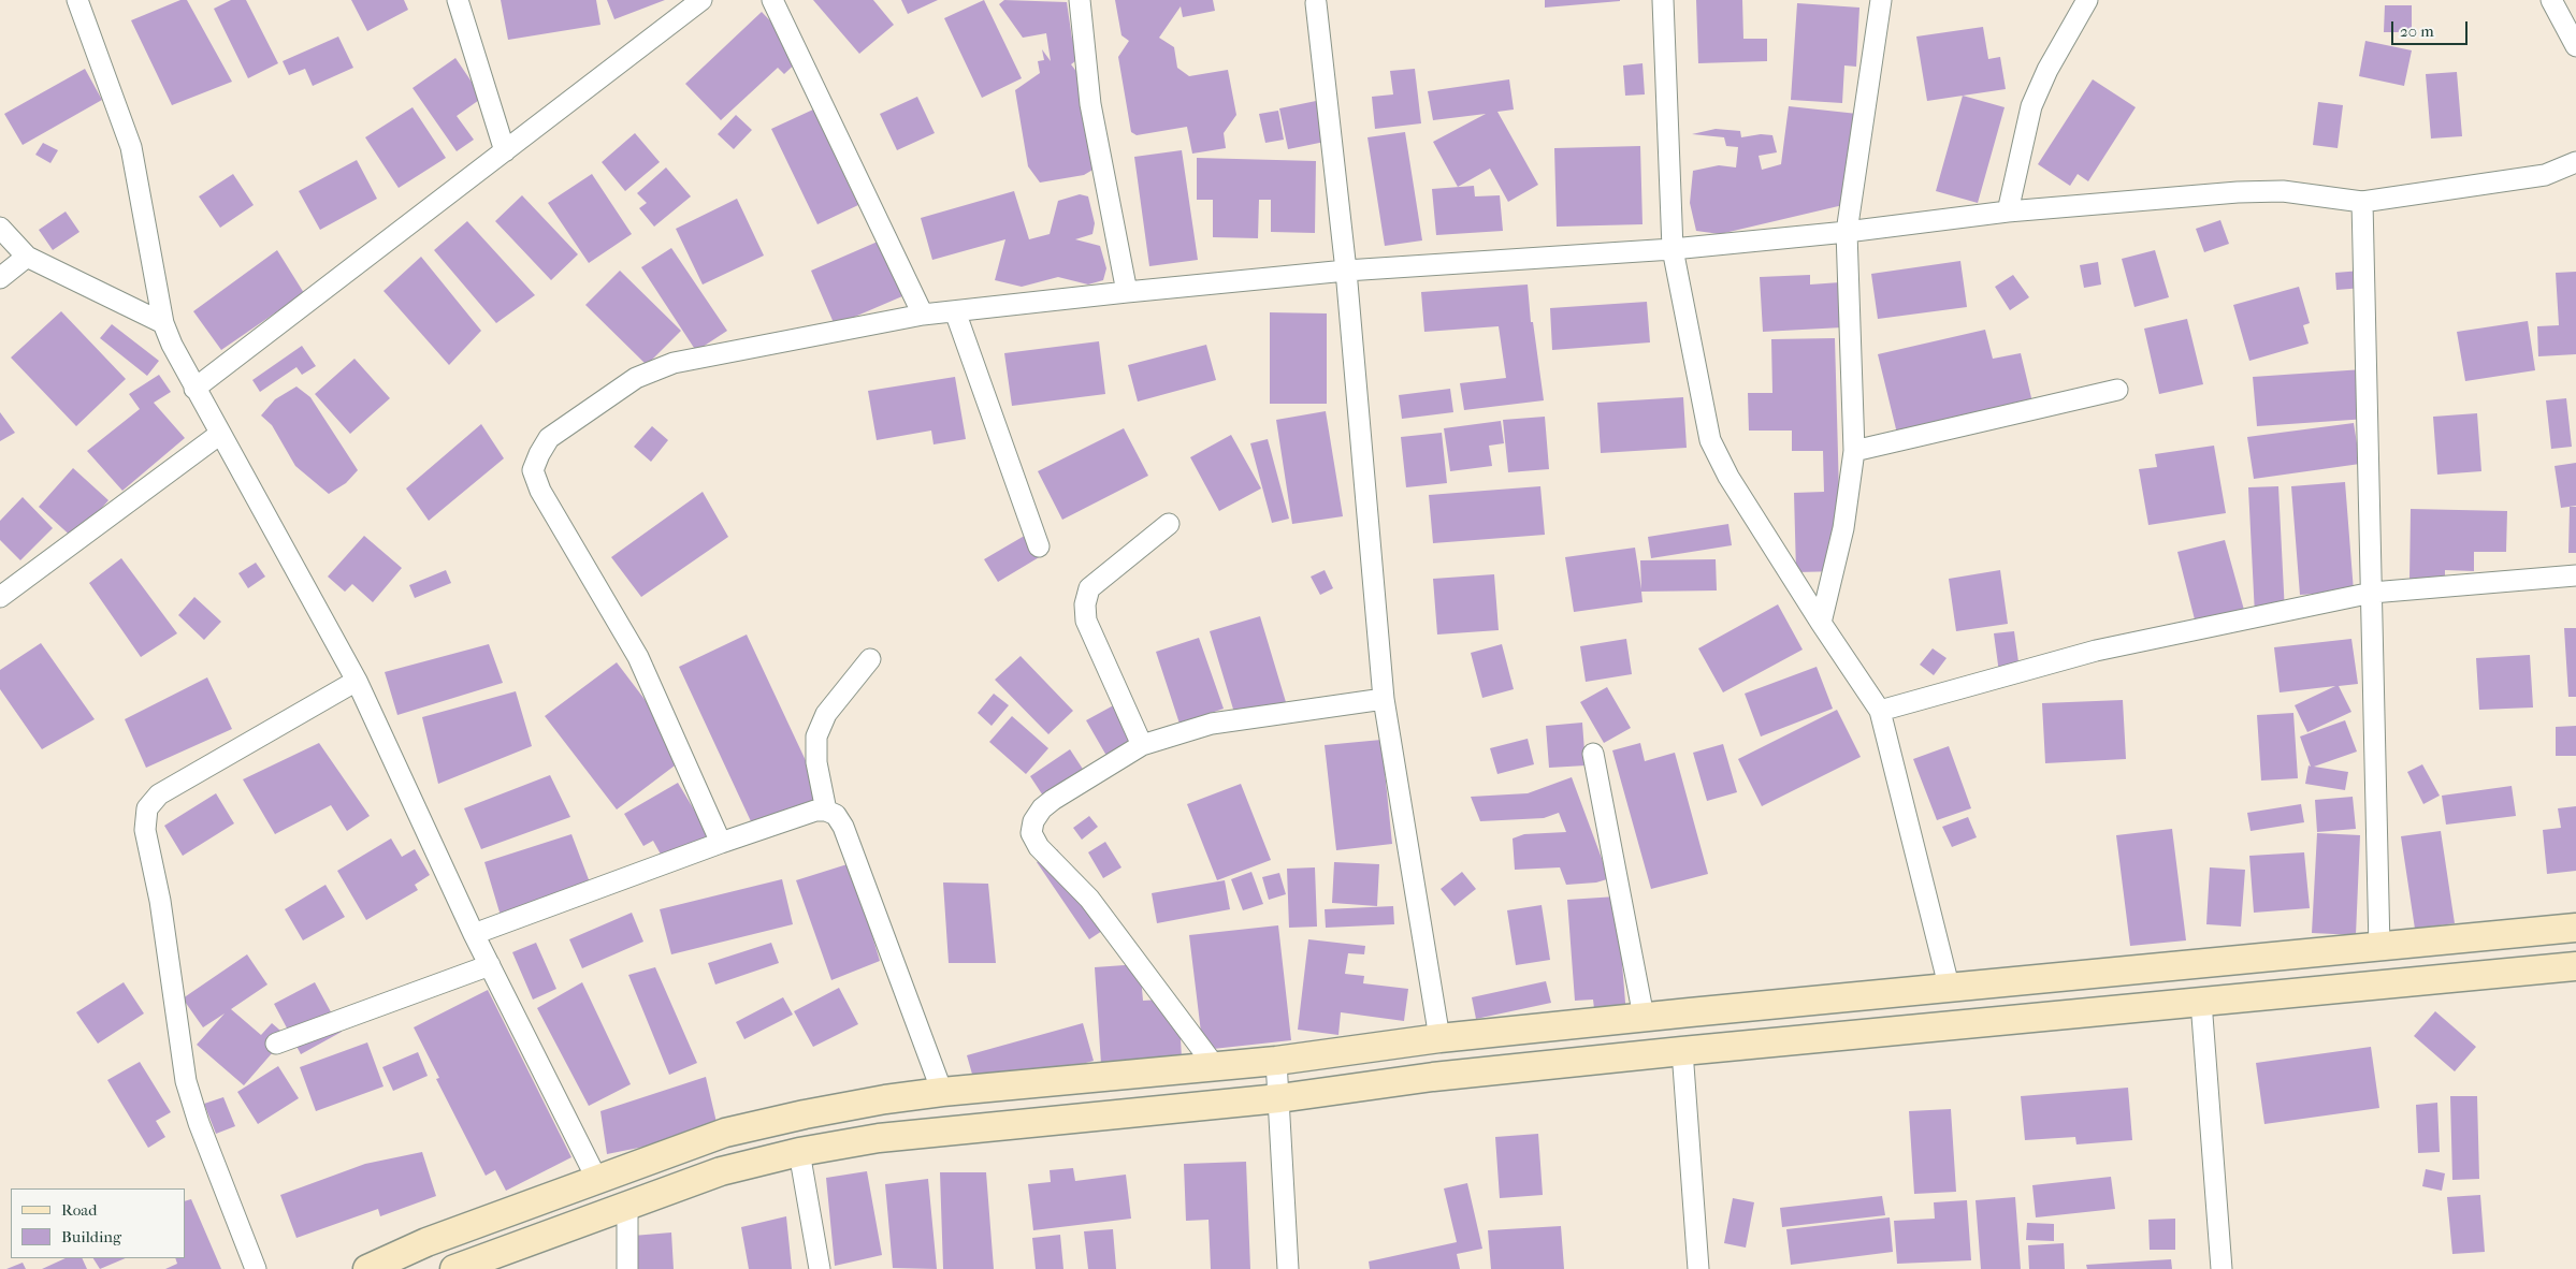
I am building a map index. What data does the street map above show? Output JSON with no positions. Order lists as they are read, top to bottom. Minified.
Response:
{"legend":["Road","Building"],"scale_bar":"20 m"}
